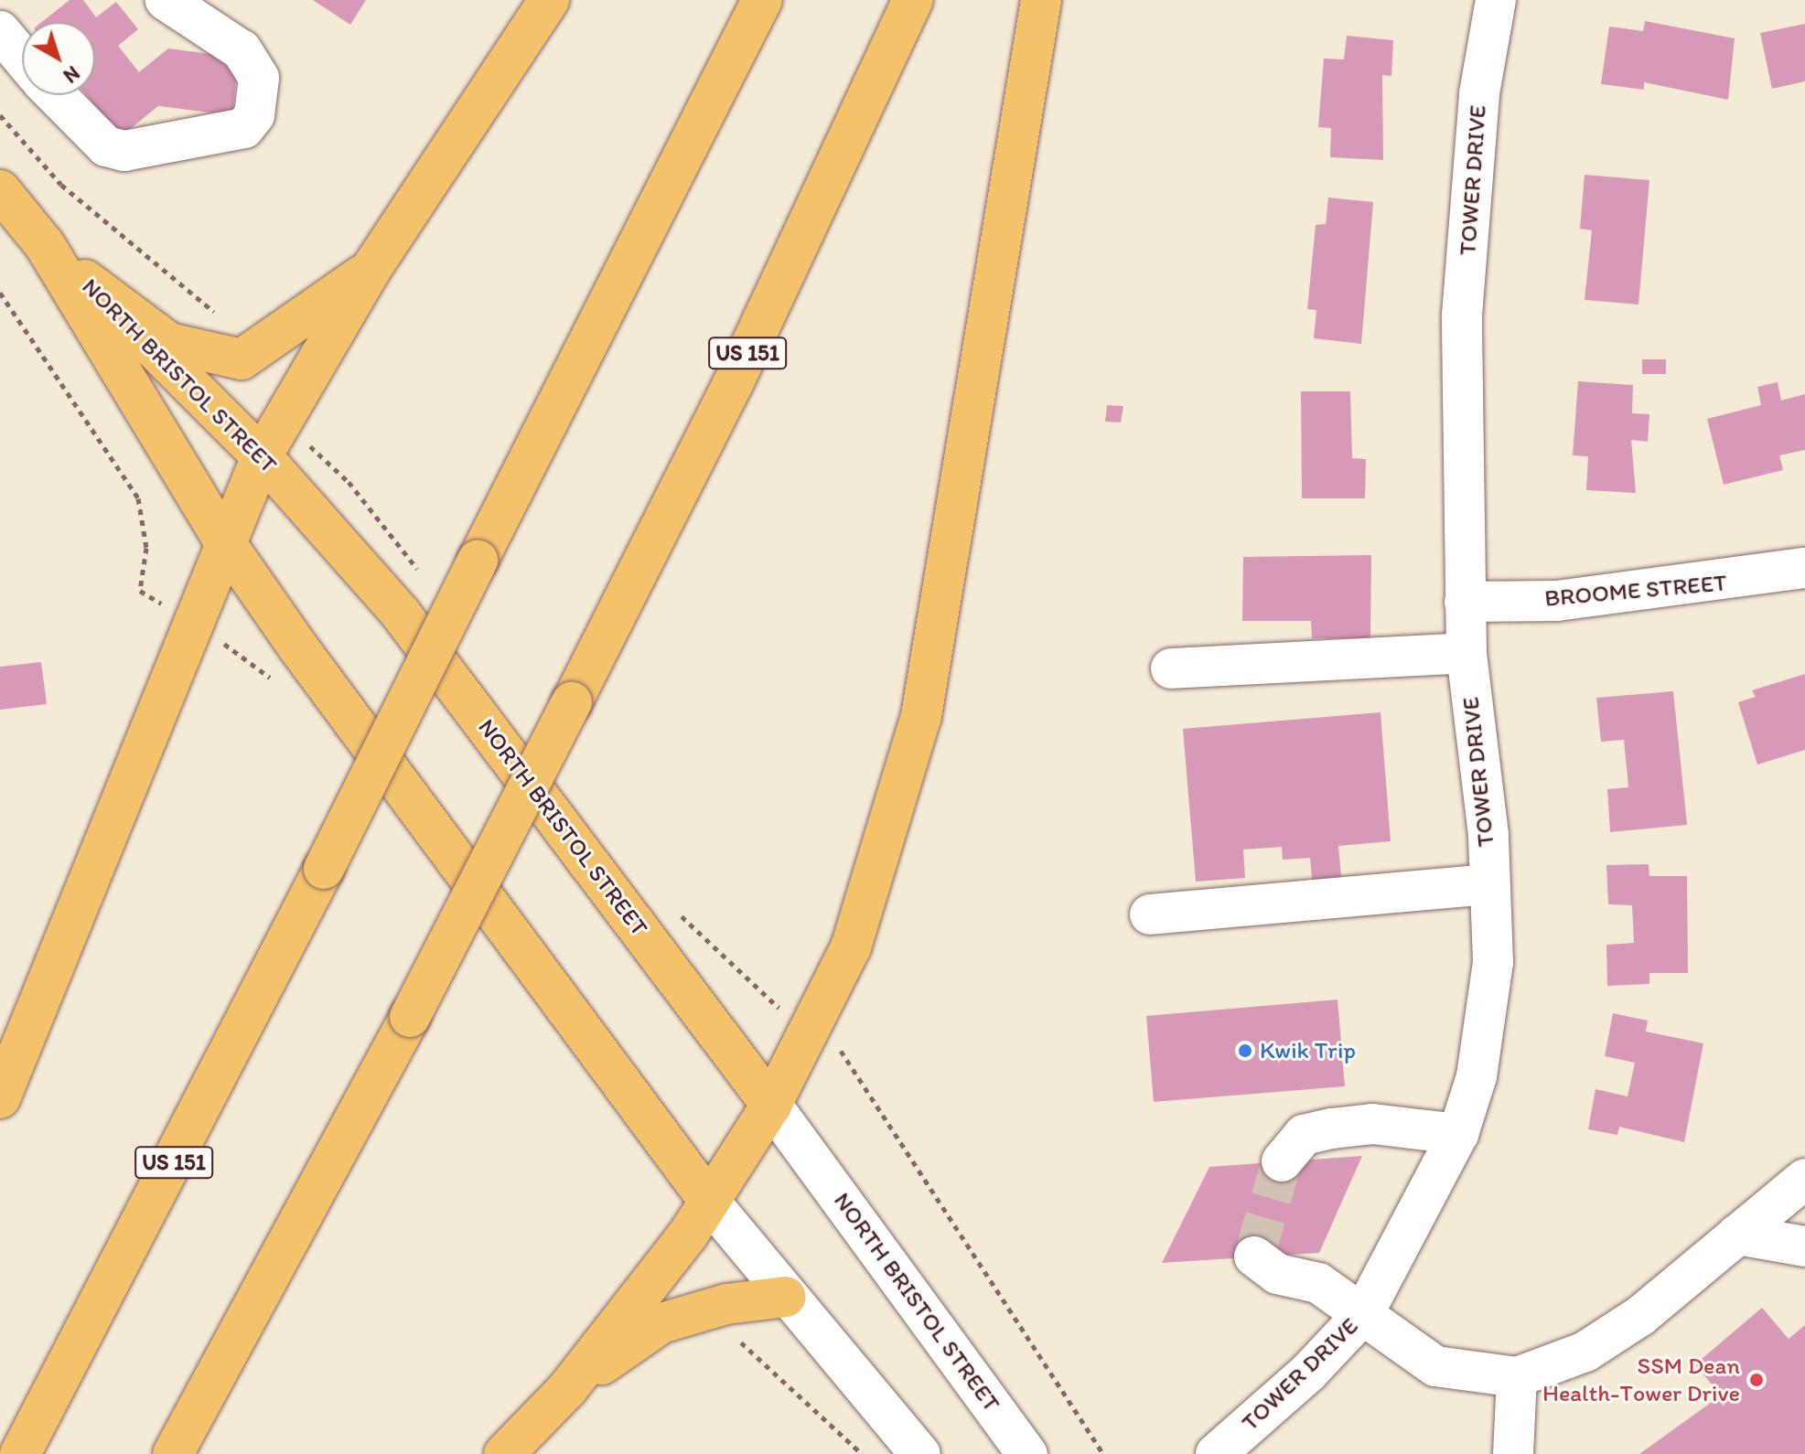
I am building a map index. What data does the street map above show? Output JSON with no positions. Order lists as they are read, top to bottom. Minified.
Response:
{"streets":{"main road":["US 151","NORTH BRISTOL STREET"],"street":["TOWER DRIVE","BROOME STREET"]},"crossings":[["TOWER DRIVE","BROOME STREET"]],"places":["Kwik Trip","SSM Dean Health-Tower Drive"],"north":"bottom right"}
